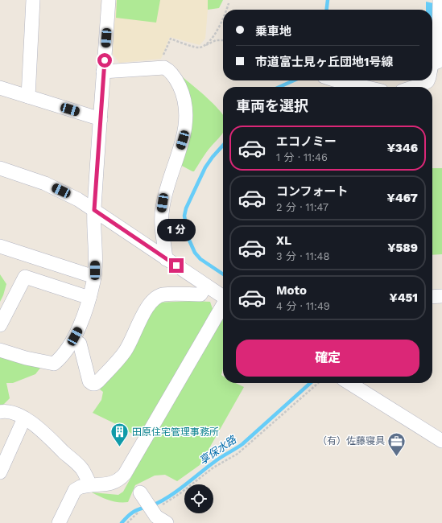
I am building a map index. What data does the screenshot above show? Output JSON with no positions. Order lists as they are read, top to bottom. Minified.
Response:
{"water":["享保水路"],"places":{"building":["田原住宅管理事務所"],"office":["（有）佐藤寝具"]},"page":{"banner":["乗車地","市道富士見ヶ丘団地1号線"],"heading":"車両を選択","list":[{"name":"エコノミー","note":"1 分 · 11:46","value":"¥346"},{"name":"コンフォート","note":"2 分 · 11:47","value":"¥467"},{"name":"XL","note":"3 分 · 11:48","value":"¥589"},{"name":"Moto","note":"4 分 · 11:49","value":"¥451"}],"bubble":"1 分","buttons":"確定"}}
